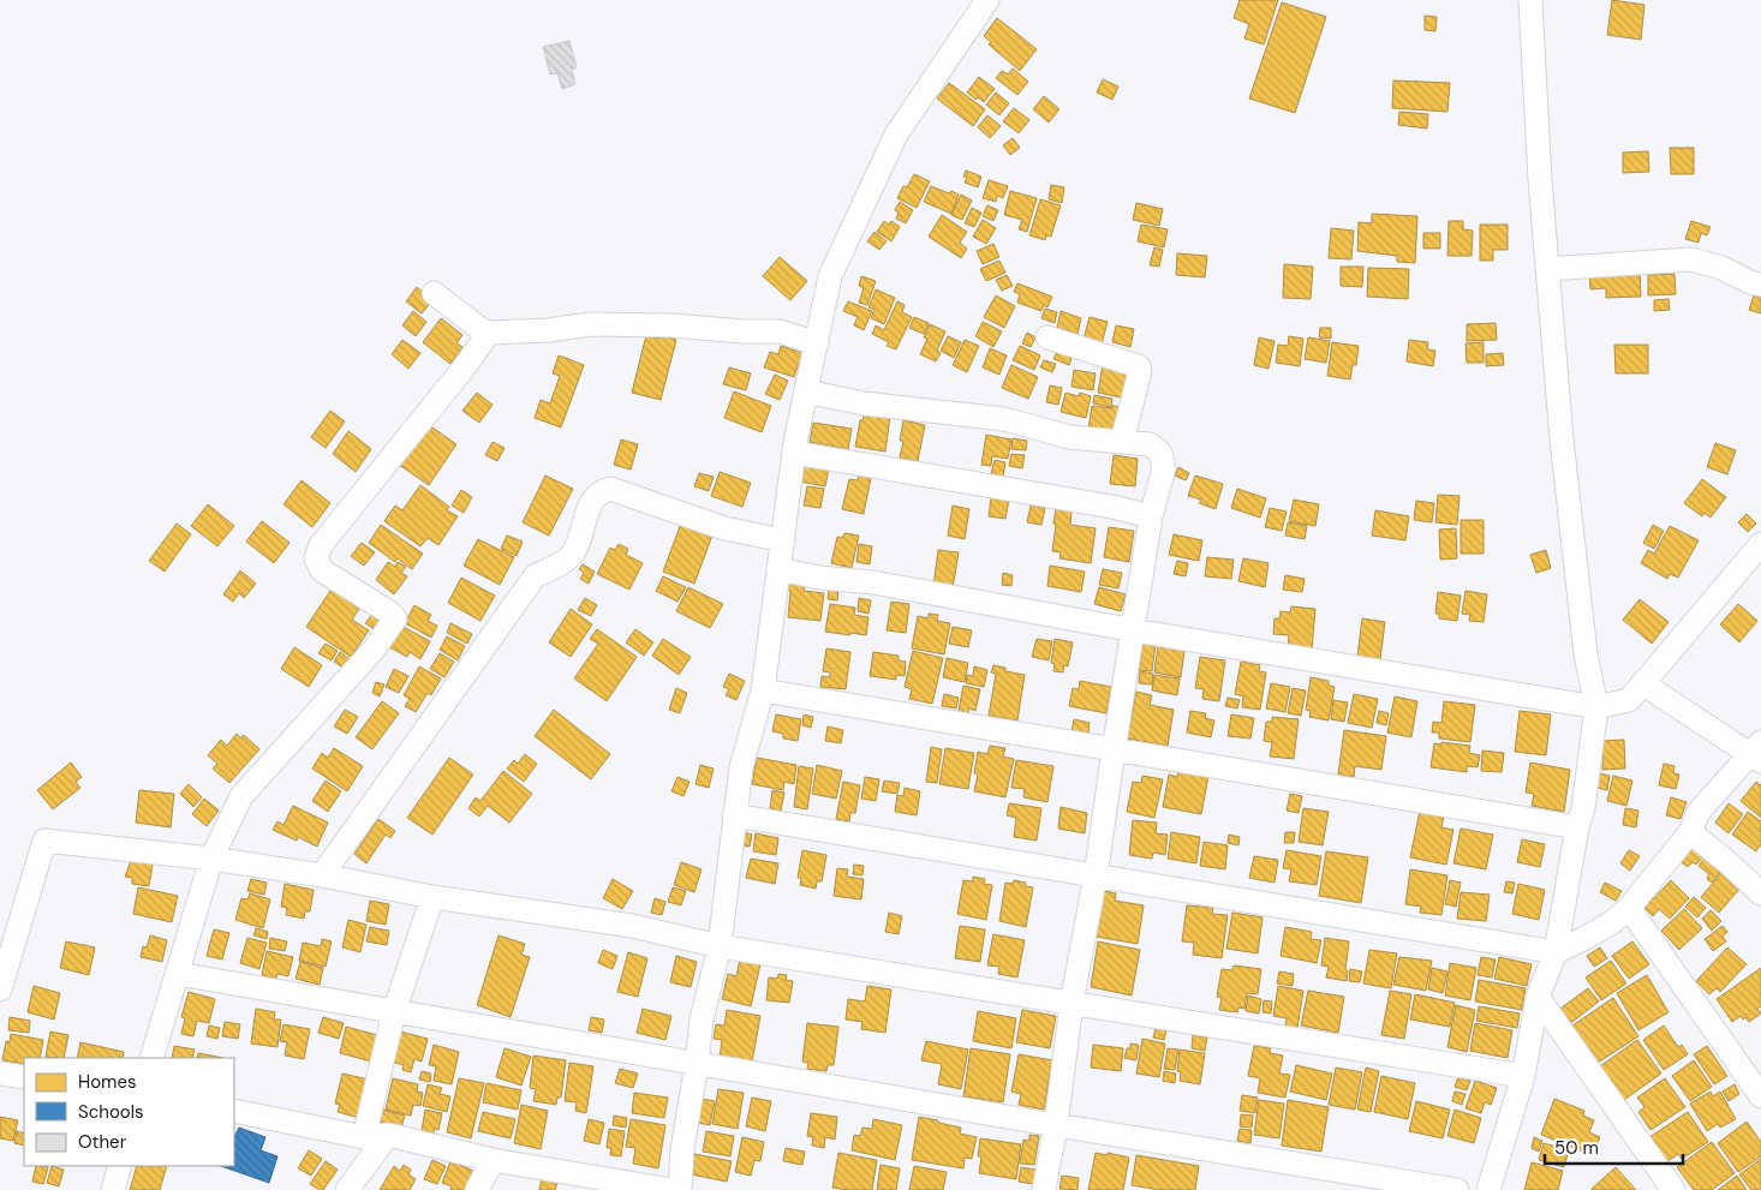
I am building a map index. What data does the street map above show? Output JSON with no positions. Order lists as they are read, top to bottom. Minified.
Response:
{"legend":["Homes","Schools","Other"],"scale_bar":"50 m"}
